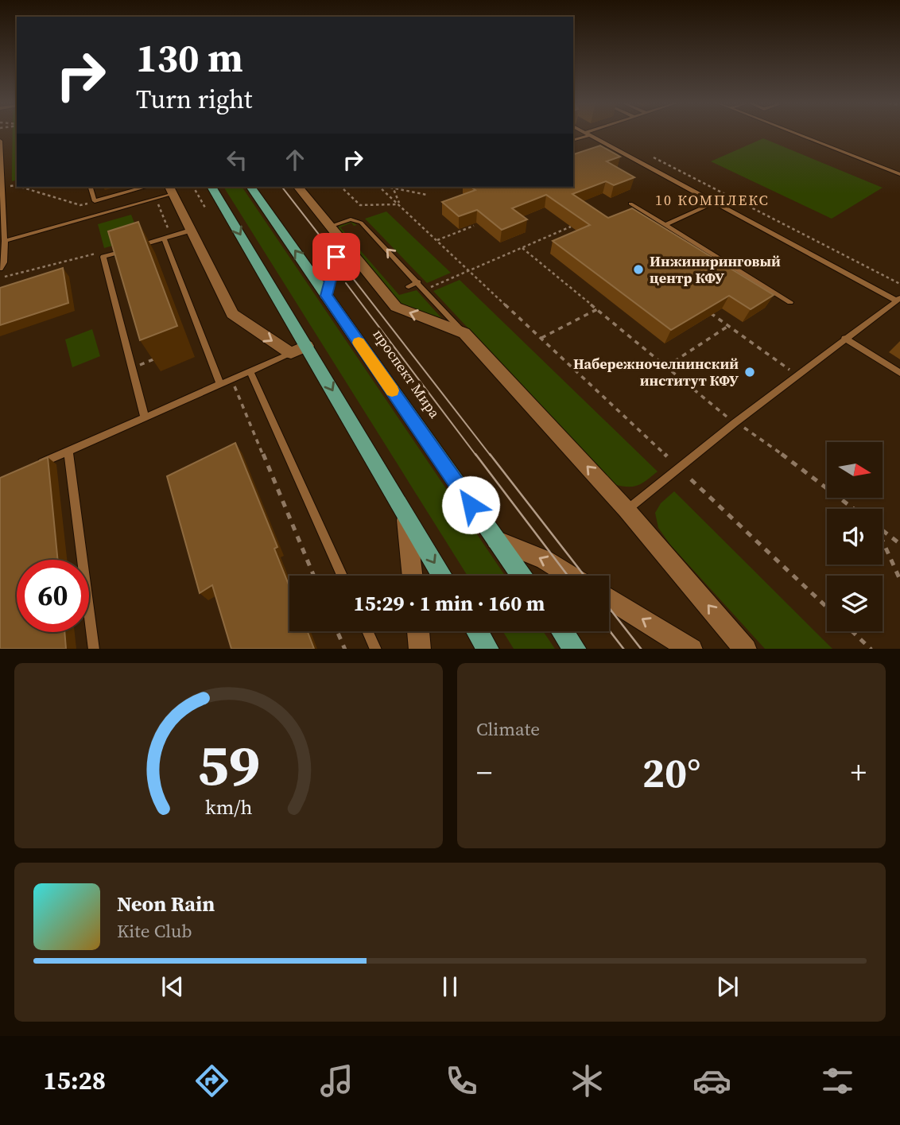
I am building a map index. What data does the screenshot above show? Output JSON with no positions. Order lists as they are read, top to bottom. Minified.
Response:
{"streets":{"main road":["проспект Мира"]},"districts":["10 КОМПЛЕКС"],"places":["Инжиниринговый центр КФУ","Набережночелнинский институт КФУ"],"north":"right","page":{"turn":["130 m","Turn right"],"limit":"60","trip":"15:29 · 1 min · 160 m","tile":"Climate","heat":["−","20°","+"],"song":["Neon Rain","Kite Club"],"tabs":"15:28","gauge":["59","km/h"]}}
